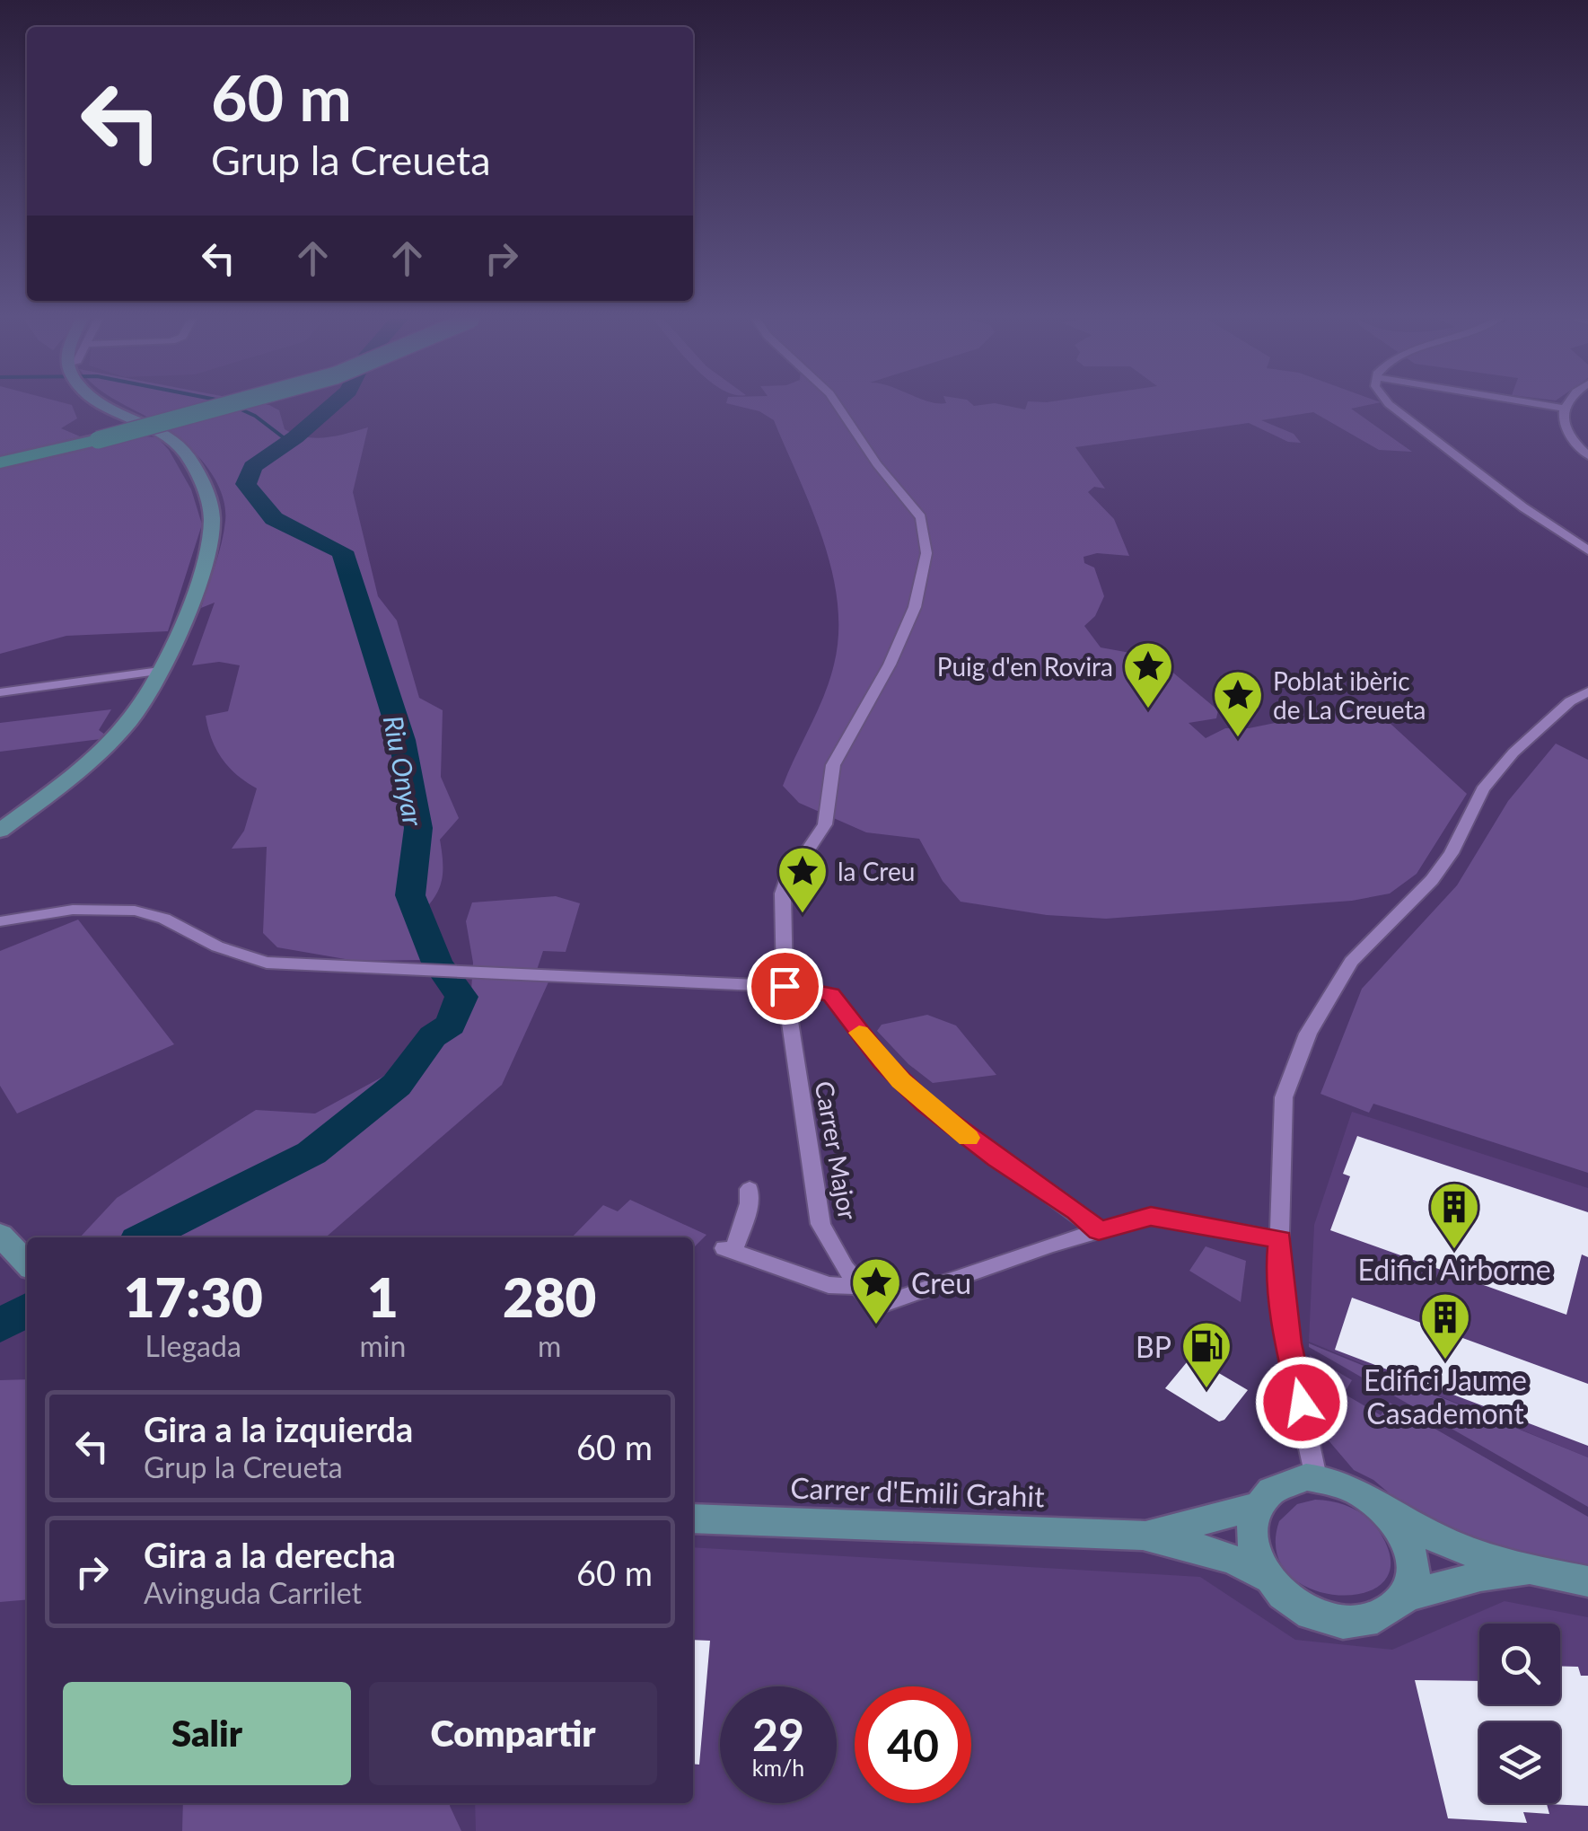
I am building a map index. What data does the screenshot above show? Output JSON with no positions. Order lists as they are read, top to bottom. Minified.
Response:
{"streets":{"main road":["Carrer d'Emili Grahit"],"street":["Carrer Major"]},"water":["Riu Onyar"],"places":{"place":["Puig d'en Rovira","Poblat ibèric de La Creueta","la Creu","Creu"],"building":["Edifici Airborne","Edifici Jaume Casademont"],"fuel station":["BP"]},"page":{"turn":["60 m","Grup la Creueta"],"eta":["17:30","Llegada","1","min","280","m"],"list":[{"name":"Gira a la izquierda","note":"Grup la Creueta","value":"60 m"},{"name":"Gira a la derecha","note":"Avinguda Carrilet","value":"60 m"}],"buttons":["Salir","Compartir"],"speed":"29 km/h","limit":"40"}}
